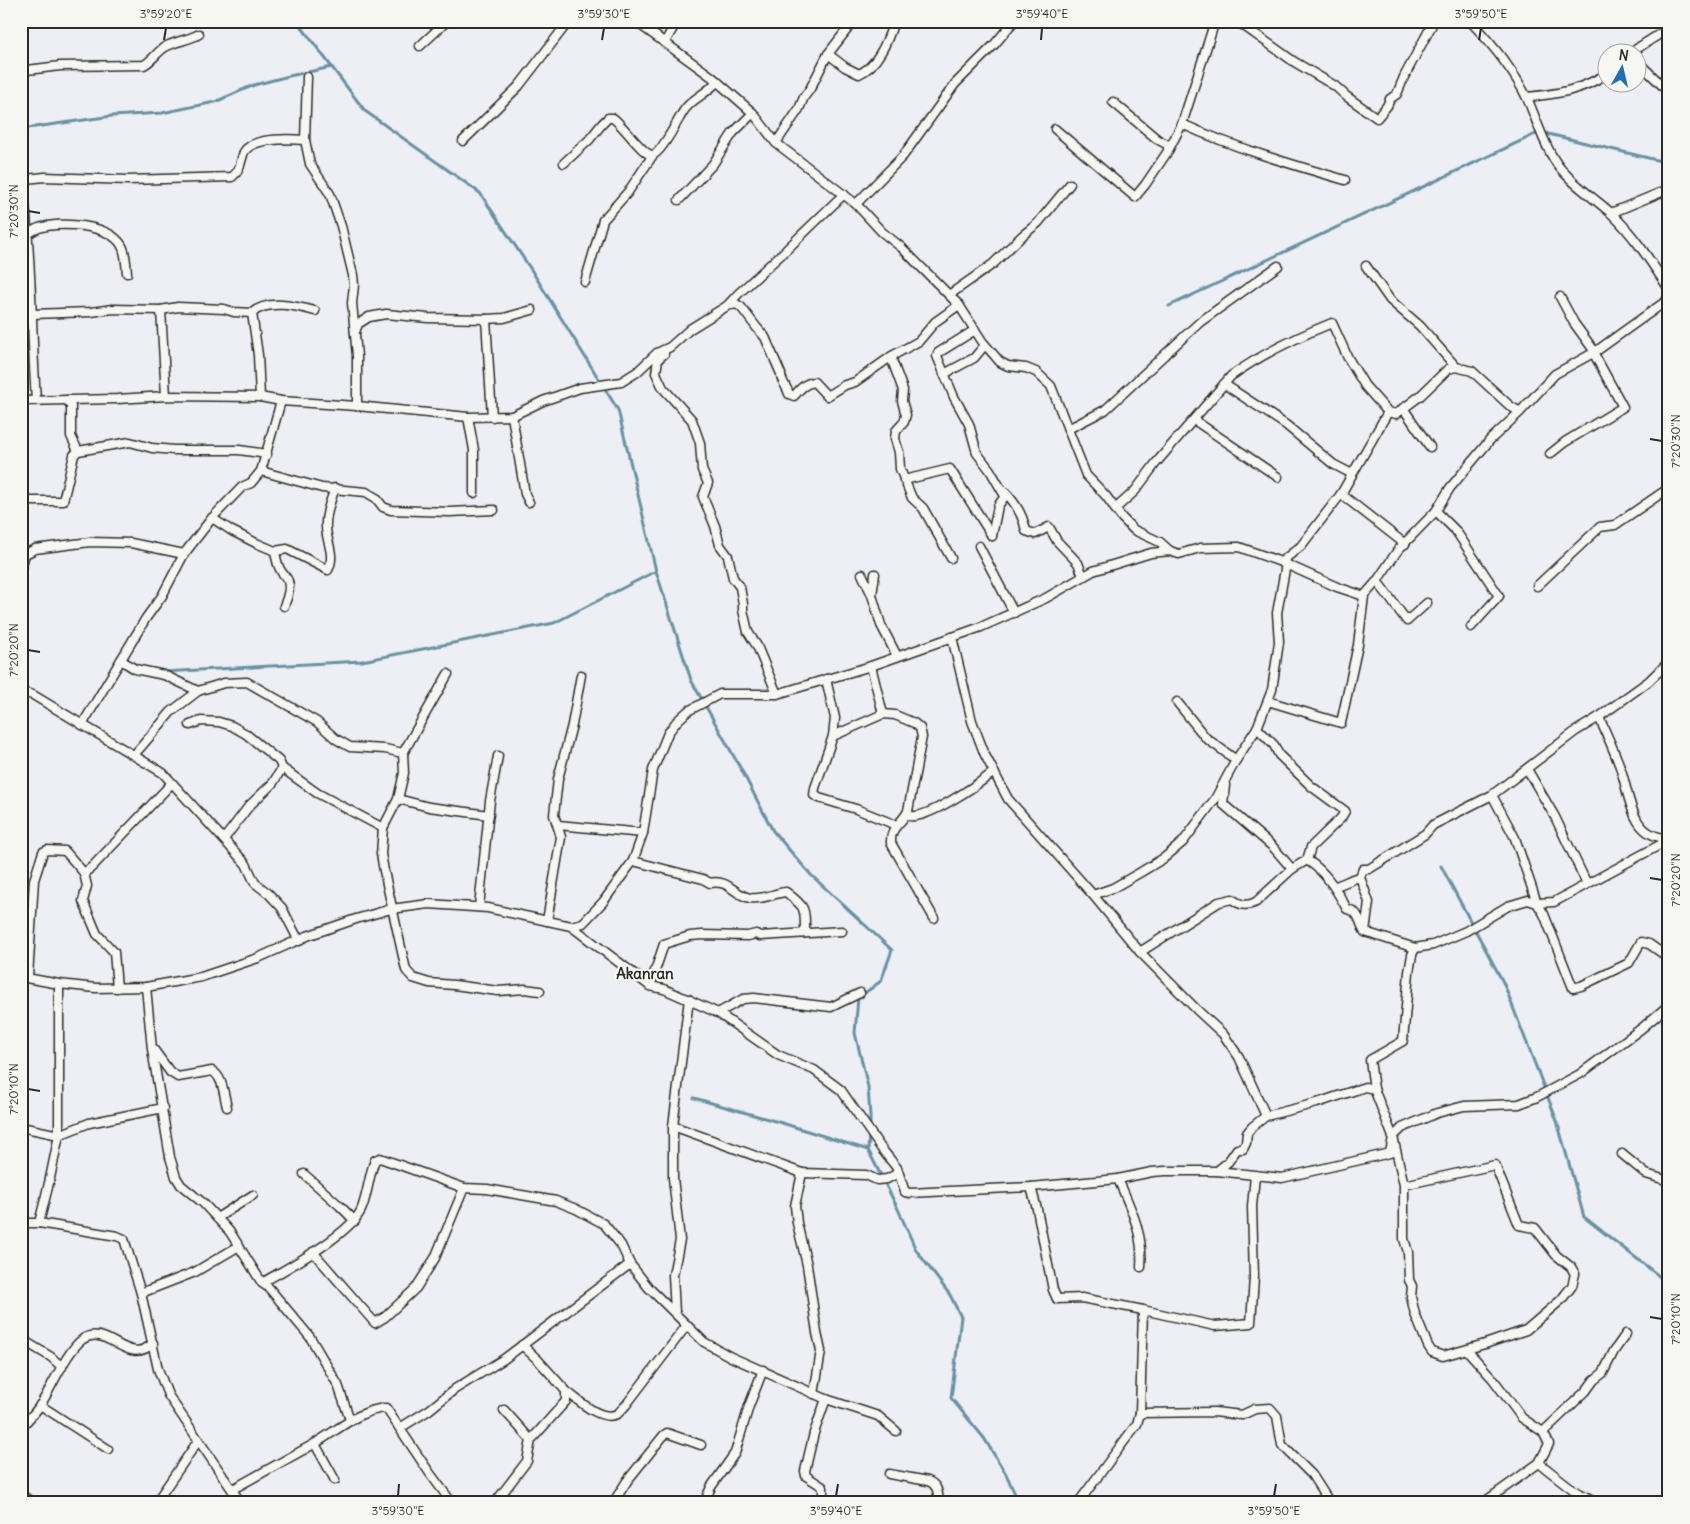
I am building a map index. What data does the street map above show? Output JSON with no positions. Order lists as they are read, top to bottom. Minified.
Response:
{"districts":["Akanran"],"north":"top","coordinates":["3°59'20\"E","3°59'30\"E","3°59'40\"E","3°59'50\"E","7°20'30\"N","7°20'20\"N","7°20'10\"N"]}
